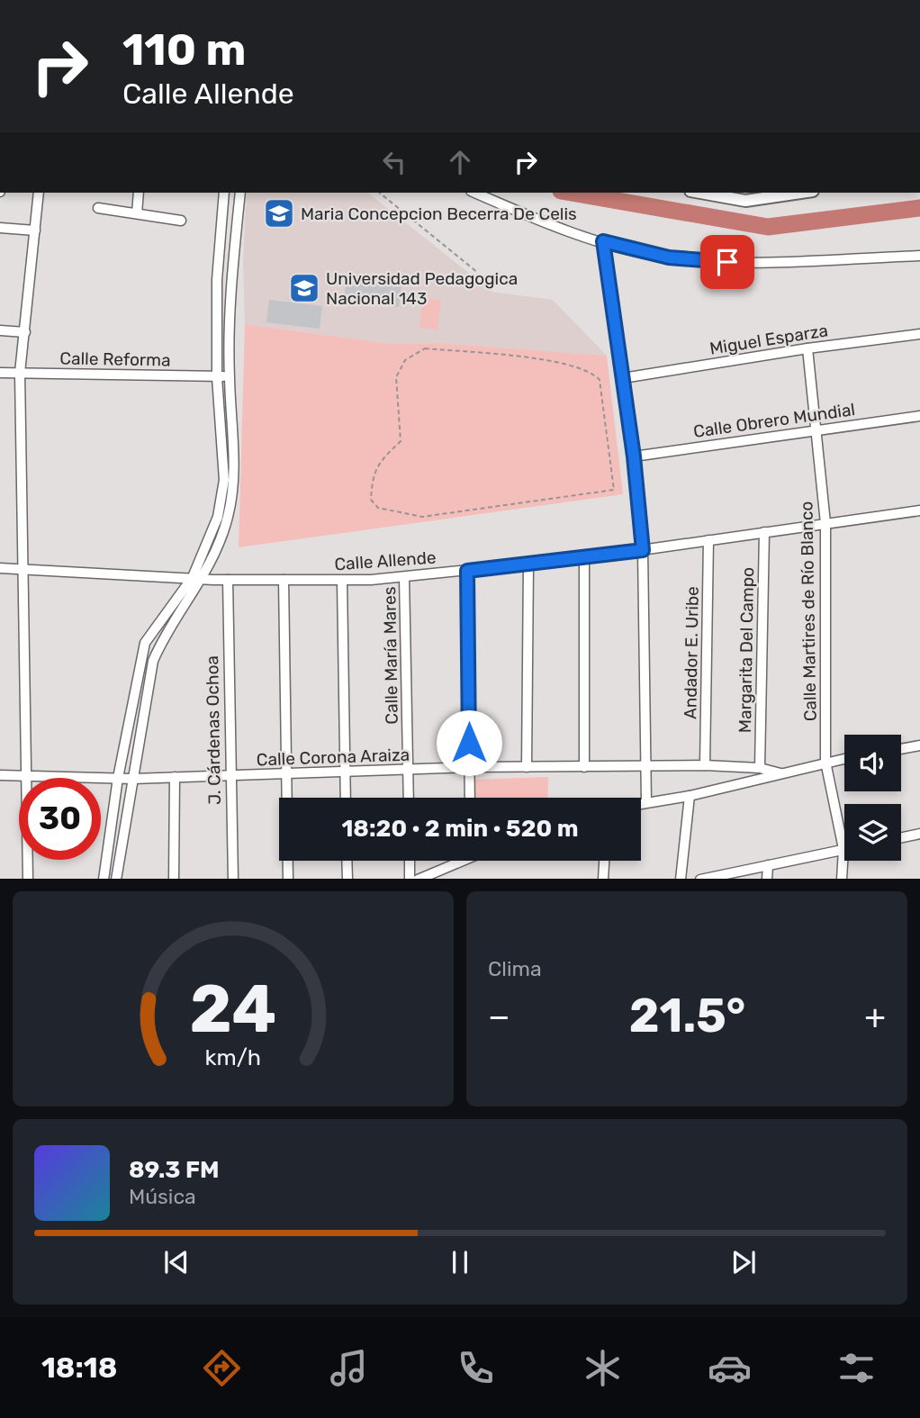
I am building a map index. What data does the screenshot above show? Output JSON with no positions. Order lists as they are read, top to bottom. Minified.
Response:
{"streets":{"street":["Miguel Esparza","Calle Reforma","Calle Obrero Mundial","Calle Allende","Calle Martires de Río Blanco","Margarita Del Campo","Andador E. Uribe","Calle María Mares","J. Cárdenas Ochoa","Calle Corona Araiza"]},"crossings":[["Miguel Esparza","Calle Martires de Río Blanco"],["Calle Obrero Mundial","Calle Martires de Río Blanco"],["Calle Allende","Calle Martires de Río Blanco"],["Calle Allende","Margarita Del Campo"],["Calle Allende","Andador E. Uribe"],["Calle Allende","Calle María Mares"],["Calle Allende","J. Cárdenas Ochoa"],["Margarita Del Campo","Calle Corona Araiza"],["Andador E. Uribe","Calle Corona Araiza"],["Calle María Mares","Calle Corona Araiza"],["J. Cárdenas Ochoa","Calle Corona Araiza"]],"places":{"school or university":["Maria Concepcion Becerra De Celis","Universidad Pedagogica Nacional 143"]},"page":{"turn":["110 m","Calle Allende"],"limit":"30","trip":"18:20 · 2 min · 520 m","tile":"Clima","heat":["−","21.5°","+"],"song":["89.3 FM","Música"],"tabs":"18:18","gauge":["24","km/h"]}}
